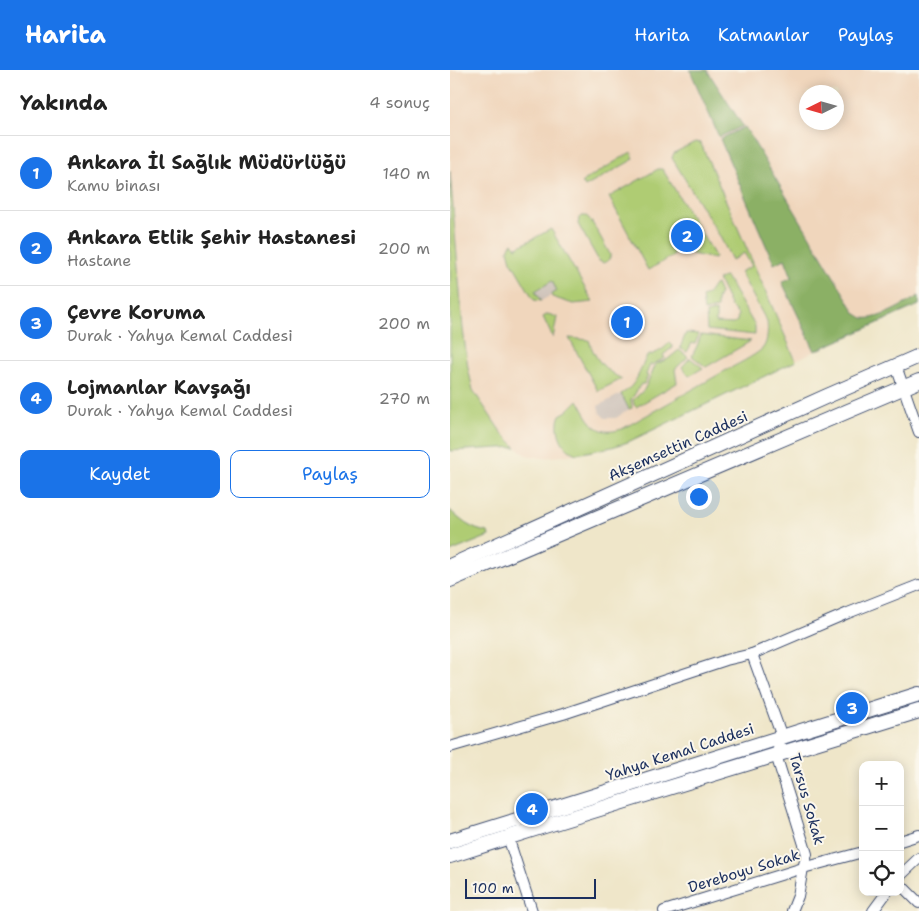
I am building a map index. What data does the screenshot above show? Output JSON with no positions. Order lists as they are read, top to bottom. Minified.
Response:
{"streets":{"main road":["Akşemsettin Caddesi","Yahya Kemal Caddesi"],"street":["Tarsus Sokak","Dereboyu Sokak"]},"crossings":[["Yahya Kemal Caddesi","Tarsus Sokak"],["Tarsus Sokak","Dereboyu Sokak"]],"scale_bar":"100 m","north":"left","page":{"header":"Harita","nav":["Harita","Katmanlar","Paylaş"],"heading":["Yakında","4 sonuç"],"list":[{"mark":"1","name":"Ankara İl Sağlık Müdürlüğü","note":"Kamu binası","value":"140 m"},{"mark":"2","name":"Ankara Etlik Şehir Hastanesi","note":"Hastane","value":"200 m"},{"mark":"3","name":"Çevre Koruma","note":"Durak · Yahya Kemal Caddesi","value":"200 m"},{"mark":"4","name":"Lojmanlar Kavşağı","note":"Durak · Yahya Kemal Caddesi","value":"270 m"}],"pins":["2","1","3","4"],"buttons":["Kaydet","Paylaş"],"map_buttons":["+","−"],"scale":"100 m"}}
